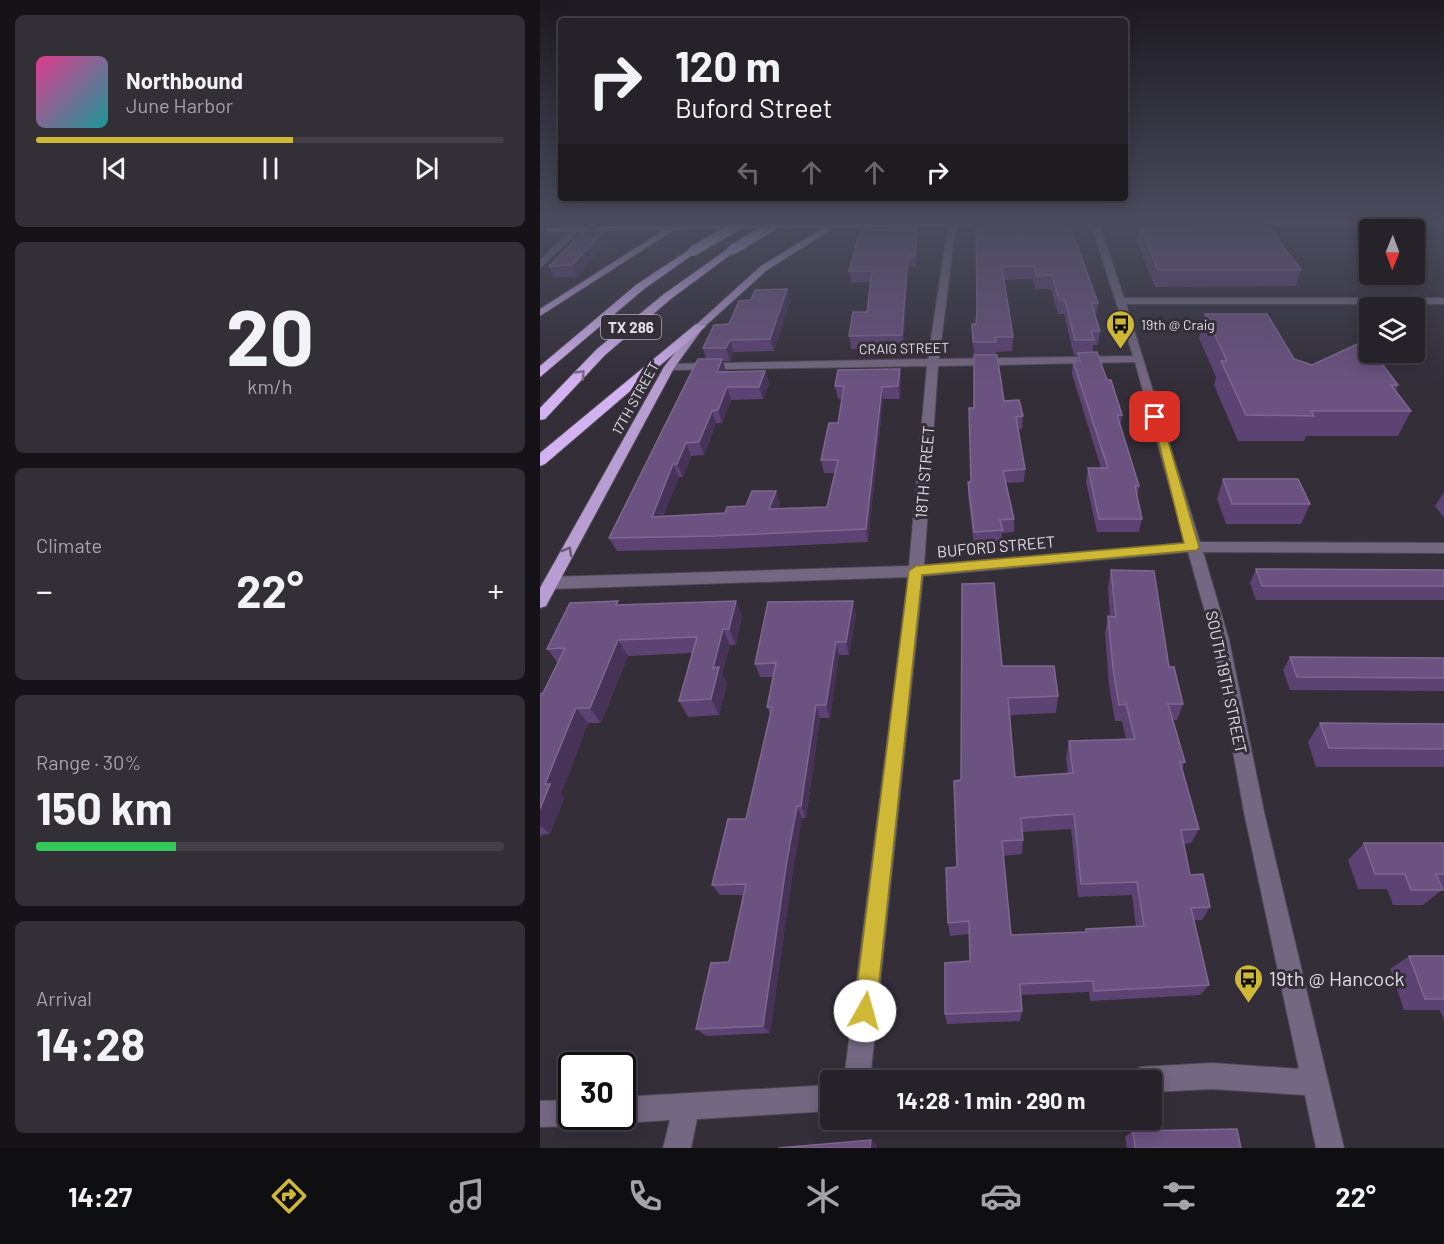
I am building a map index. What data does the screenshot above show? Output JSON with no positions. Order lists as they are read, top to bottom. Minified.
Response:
{"streets":{"highway":["TX 286"],"main road":["17TH STREET"],"street":["CRAIG STREET","18TH STREET","BUFORD STREET","SOUTH 19TH STREET"]},"crossings":[["CRAIG STREET","17TH STREET"],["CRAIG STREET","18TH STREET"],["CRAIG STREET","SOUTH 19TH STREET"],["17TH STREET","BUFORD STREET"],["18TH STREET","BUFORD STREET"],["BUFORD STREET","SOUTH 19TH STREET"]],"one_way":["17TH STREET"],"places":{"bus stop":["19th @ Craig","19th @ Hancock"]},"north":"bottom","page":{"turn":["120 m","Buford Street"],"song":["Northbound","June Harbor"],"tile":[["20","km/h"],"Climate",["Range · 30%","150 km"],["Arrival","14:28"]],"heat":["−","22°","+"],"limit":"30","trip":"14:28 · 1 min · 290 m","tabs":["14:27","22°"]}}
